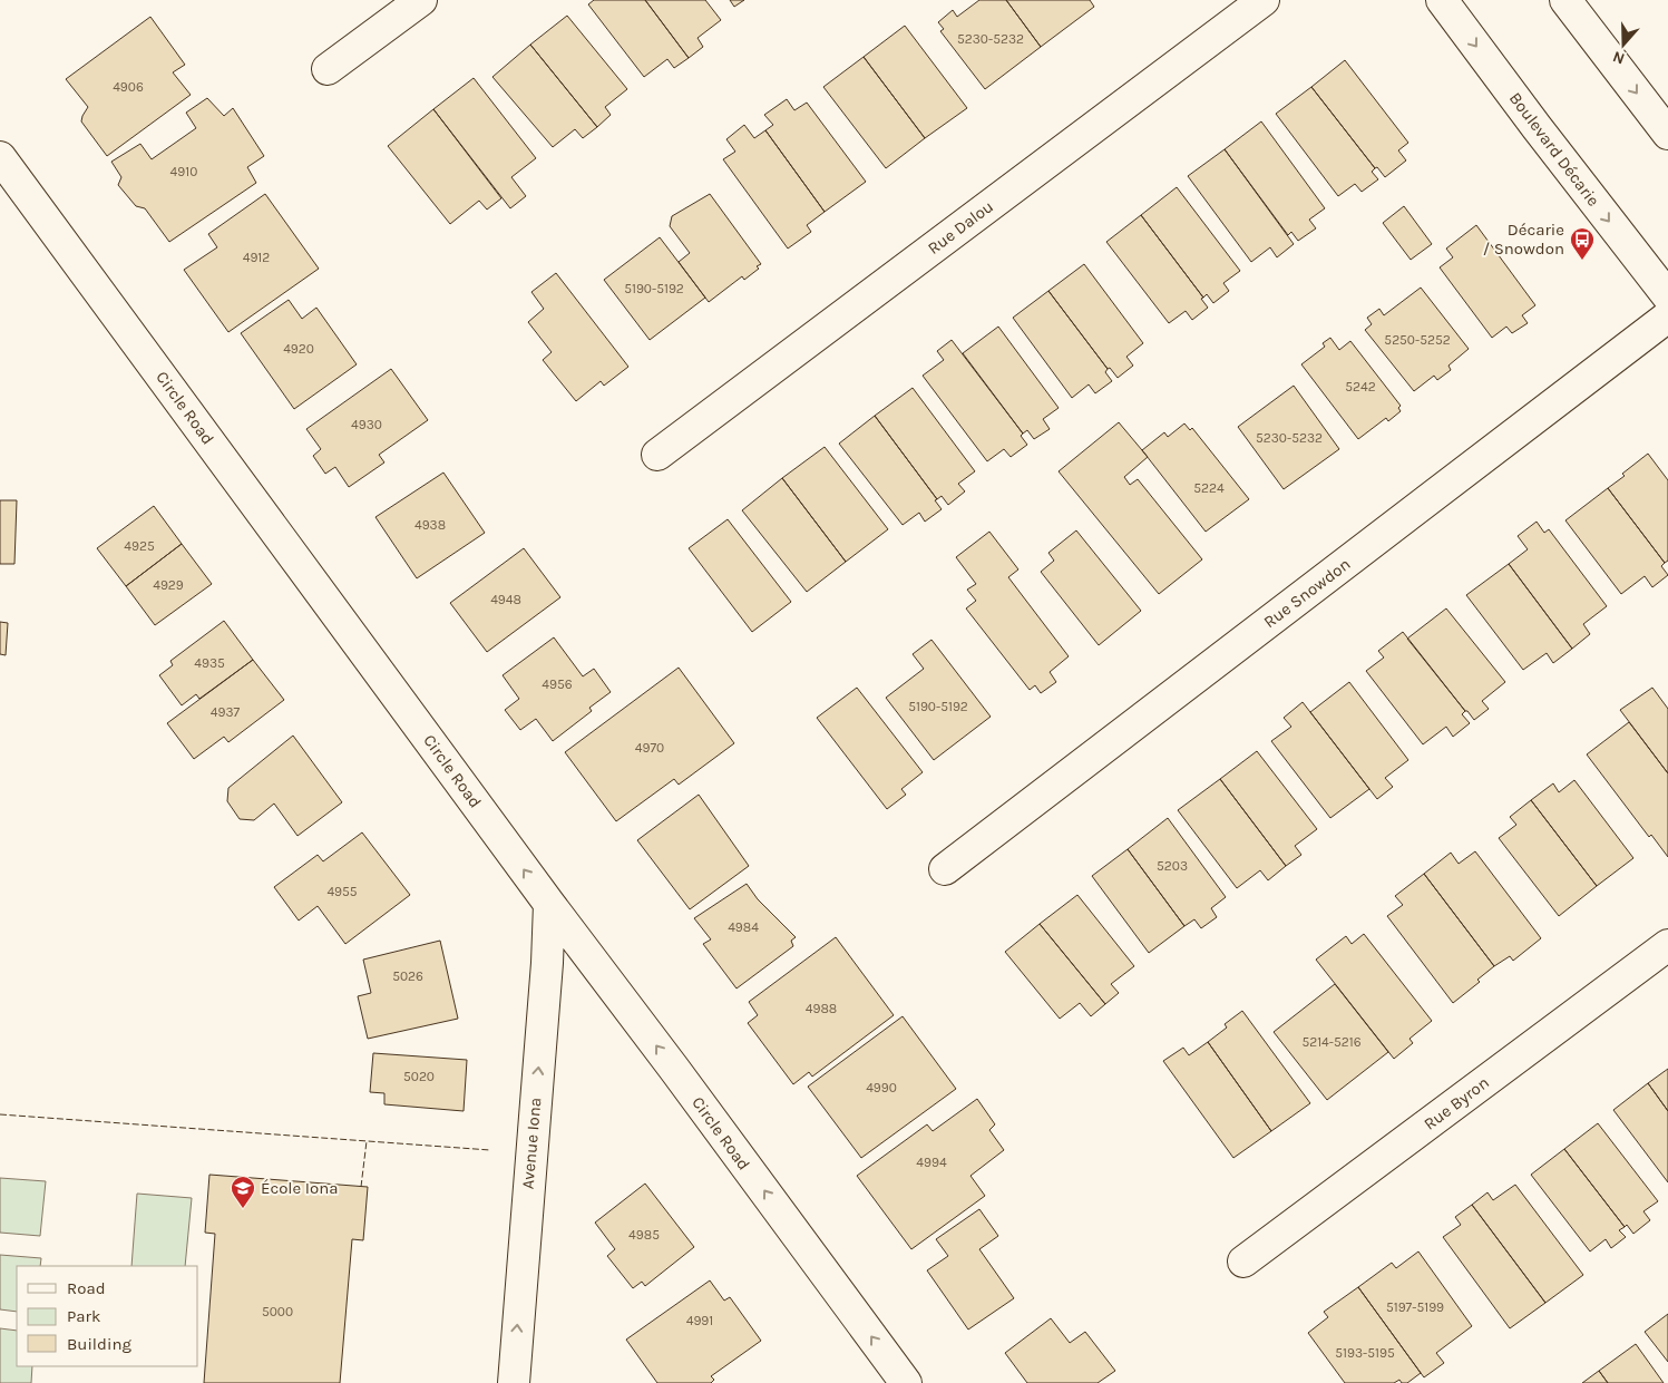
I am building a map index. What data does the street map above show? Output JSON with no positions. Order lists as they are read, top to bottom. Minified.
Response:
{"streets":{"main road":["Boulevard Décarie","Rue Dalou","Circle Road","Rue Snowdon","Rue Byron","Avenue Iona"]},"crossings":[["Circle Road","Avenue Iona"]],"one_way":["Circle Road","Avenue Iona"],"places":{"bus stop":["Décarie / Snowdon"],"school or university":["École Iona"]},"house_numbers":["5230-5232","4906","4910","4912","5190-5192","5250-5252","4920","5242","4930","5230-5232","5224","4938","4925","4929","4948","4935","4956","5190-5192","4937","4970","5203","4955","4984","5026","4988","5214-5216","5020","4990","4994","4985","5197-5199","5000","4991","5193-5195"],"legend":["Road","Park","Building"],"north":"bottom"}
